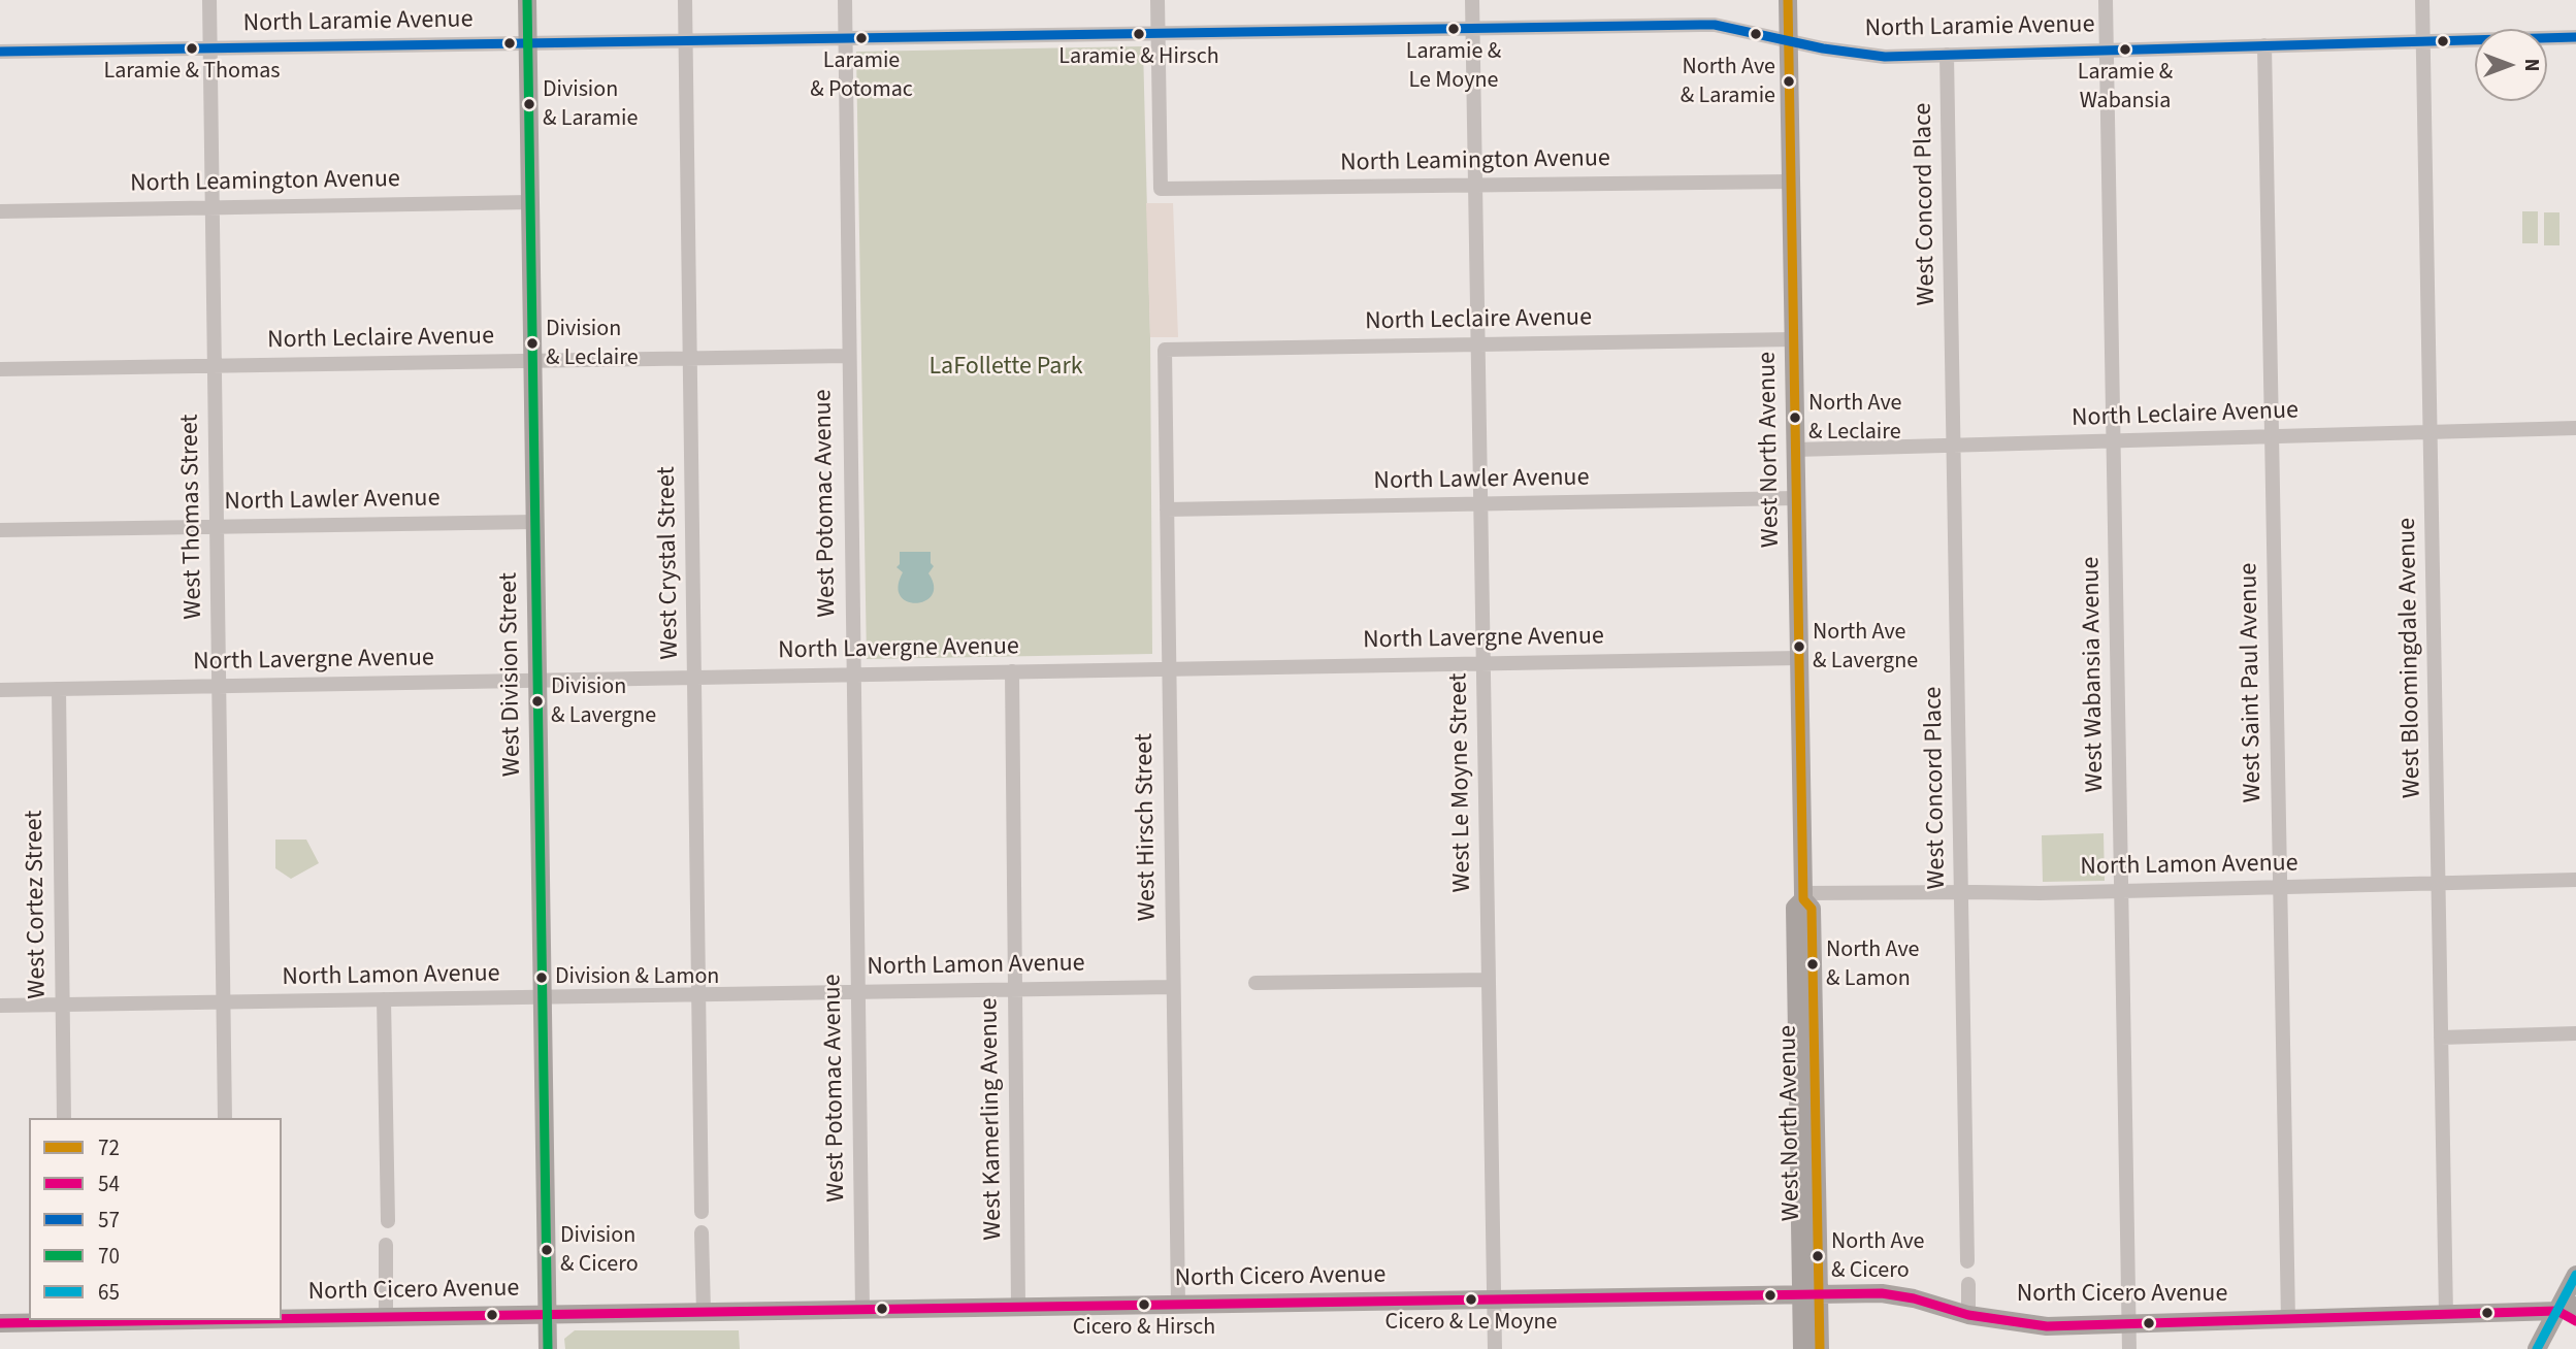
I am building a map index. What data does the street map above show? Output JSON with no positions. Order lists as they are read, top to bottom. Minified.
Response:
{"streets":{"main road":["West North Avenue","West Division Street","North Cicero Avenue"],"street":["North Laramie Avenue","North Leamington Avenue","West Concord Place","North Leclaire Avenue","North Lawler Avenue","West Potomac Avenue","West Thomas Street","West Crystal Street","North Lavergne Avenue","West Bloomingdale Avenue","West Wabansia Avenue","West Saint Paul Avenue","West Le Moyne Street","West Hirsch Street","North Lamon Avenue","West Cortez Street","West Kamerling Avenue"]},"crossings":[["North Laramie Avenue","North Leamington Avenue"],["North Laramie Avenue","West Concord Place"],["North Laramie Avenue","West North Avenue"],["North Laramie Avenue","West Potomac Avenue"],["North Laramie Avenue","West Thomas Street"],["North Laramie Avenue","West Crystal Street"],["North Laramie Avenue","West Bloomingdale Avenue"],["North Laramie Avenue","West Division Street"],["North Laramie Avenue","West Wabansia Avenue"],["North Laramie Avenue","West Saint Paul Avenue"],["North Laramie Avenue","West Le Moyne Street"],["North Leamington Avenue","West North Avenue"],["North Leamington Avenue","West Thomas Street"],["North Leamington Avenue","West Division Street"],["North Leamington Avenue","West Le Moyne Street"],["West Concord Place","North Leclaire Avenue"],["West Concord Place","North Lamon Avenue"],["North Leclaire Avenue","West North Avenue"],["North Leclaire Avenue","West Potomac Avenue"],["North Leclaire Avenue","West Thomas Street"],["North Leclaire Avenue","West Crystal Street"],["North Leclaire Avenue","West Bloomingdale Avenue"],["North Leclaire Avenue","West Division Street"],["North Leclaire Avenue","West Wabansia Avenue"],["North Leclaire Avenue","West Saint Paul Avenue"],["North Leclaire Avenue","West Le Moyne Street"],["North Leclaire Avenue","West Hirsch Street"],["West North Avenue","North Lawler Avenue"],["West North Avenue","North Lavergne Avenue"],["West North Avenue","North Lamon Avenue"],["West North Avenue","North Cicero Avenue"],["North Lawler Avenue","West Thomas Street"],["North Lawler Avenue","West Division Street"],["North Lawler Avenue","West Le Moyne Street"],["North Lawler Avenue","West Hirsch Street"],["West Potomac Avenue","North Lavergne Avenue"],["West Potomac Avenue","North Lamon Avenue"],["West Potomac Avenue","North Cicero Avenue"],["West Thomas Street","North Lavergne Avenue"],["West Thomas Street","North Lamon Avenue"],["West Crystal Street","North Lavergne Avenue"],["West Crystal Street","North Lamon Avenue"],["North Lavergne Avenue","West Division Street"],["North Lavergne Avenue","West Le Moyne Street"],["North Lavergne Avenue","West Hirsch Street"],["North Lavergne Avenue","West Cortez Street"],["North Lavergne Avenue","West Kamerling Avenue"],["West Bloomingdale Avenue","North Lamon Avenue"],["West Bloomingdale Avenue","North Cicero Avenue"],["West Division Street","North Lamon Avenue"],["West Division Street","North Cicero Avenue"],["West Wabansia Avenue","North Lamon Avenue"],["West Wabansia Avenue","North Cicero Avenue"],["West Saint Paul Avenue","North Lamon Avenue"],["West Saint Paul Avenue","North Cicero Avenue"],["West Le Moyne Street","North Cicero Avenue"],["West Hirsch Street","North Lamon Avenue"],["West Hirsch Street","North Cicero Avenue"],["North Lamon Avenue","West Cortez Street"],["North Lamon Avenue","West Kamerling Avenue"],["West Kamerling Avenue","North Cicero Avenue"]],"parks":["LaFollette Park"],"places":["Laramie & Le Moyne","Laramie & Hirsch","Laramie & Potomac","Laramie & Thomas","Laramie & Wabansia","North Ave & Laramie","Division & Laramie","Division & Leclaire","North Ave & Leclaire","North Ave & Lavergne","Division & Lavergne","North Ave & Lamon","Division & Lamon","Division & Cicero","North Ave & Cicero","Cicero & Le Moyne","Cicero & Hirsch"],"lines":["transit line 72","transit line 70","transit line 57","transit line 65","transit line 54"],"legend":["72","54","57","70","65"],"north":"right"}
